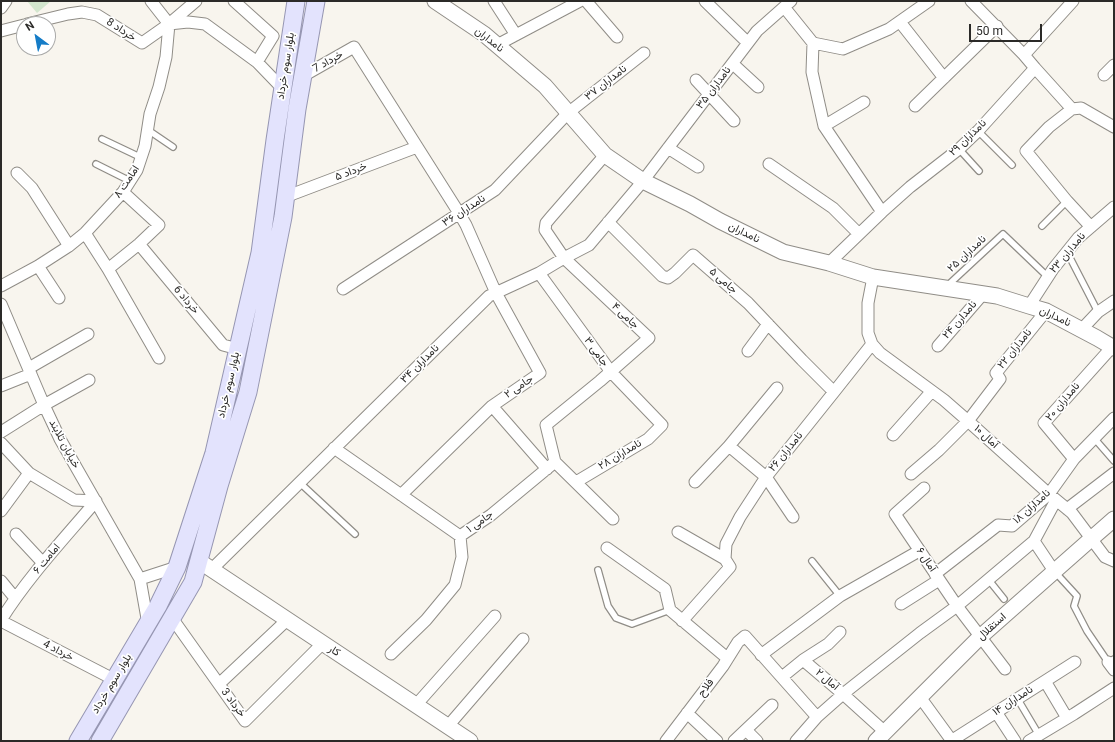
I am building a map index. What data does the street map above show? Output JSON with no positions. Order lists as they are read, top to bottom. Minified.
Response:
{"streets":{"main road":["بلوار سوم خرداد"],"street":["خرداد 8","نامداران","خرداد 7","نامداران ۳۷","نامداران ۳۵","نامداران ۲۹","خرداد ۵","امامت ۸","نامداران ۳۶","نامداران ۲۳","جامی ۵","خرداد 6","جامی ۴","نامدارن ۲۴","نامداران ۲۲","جامی ۳","نامداران ۳۴","جامی ۲","نامداران ۲۰","آمال ۱۰","خیابان تلابند","نامداران ۲۶","نامداران ۲۸","نامداران ۱۸","جامی ۱","امامت ۶","آمال ۶","استقلال","خرداد 4","کار","آمال ۲","فلاح","نامداران ۱۴","خرداد 3"],"lane":["نامداران ۲۵"]},"crossings":[["خرداد 8","بلوار سوم خرداد"],["خرداد 8","امامت ۸"],["نامداران","نامداران ۳۷"],["نامداران","نامداران ۳۵"],["نامداران","نامداران ۲۹"],["نامداران","نامداران ۳۶"],["نامداران","نامداران ۲۳"],["نامداران","نامداران ۲۵"],["نامداران","نامدارن ۲۴"],["نامداران","نامداران ۲۲"],["نامداران","نامداران ۳۴"],["نامداران","نامداران ۲۰"],["خرداد 7","بلوار سوم خرداد"],["خرداد 7","خرداد ۵"],["بلوار سوم خرداد","خرداد ۵"],["بلوار سوم خرداد","خرداد 6"],["بلوار سوم خرداد","نامداران ۳۴"],["بلوار سوم خرداد","خیابان تلابند"],["بلوار سوم خرداد","خرداد 4"],["بلوار سوم خرداد","کار"],["بلوار سوم خرداد","خرداد 3"],["نامداران ۳۷","نامداران ۳۶"],["نامداران ۳۵","نامداران ۳۴"],["نامداران ۲۳","نامداران ۲۵"],["جامی ۵","نامداران ۳۴"],["جامی ۵","نامداران ۲۶"],["جامی ۴","جامی ۳"],["جامی ۴","نامداران ۳۴"],["نامداران ۲۲","آمال ۱۰"],["جامی ۳","نامداران ۳۴"],["جامی ۳","نامداران ۲۸"],["نامداران ۳۴","جامی ۲"],["نامداران ۳۴","جامی ۱"],["نامداران ۳۴","کار"],["جامی ۲","جامی ۱"],["نامداران ۲۰","نامداران ۱۸"],["آمال ۱۰","نامداران ۲۶"],["آمال ۱۰","نامداران ۱۸"],["آمال ۱۰","استقلال"],["خیابان تلابند","امامت ۶"],["نامداران ۱۸","آمال ۶"],["امامت ۶","خرداد 4"],["آمال ۶","استقلال"],["استقلال","آمال ۲"],["کار","خرداد 3"]],"scale_bar":"50 m","north":"top left"}
